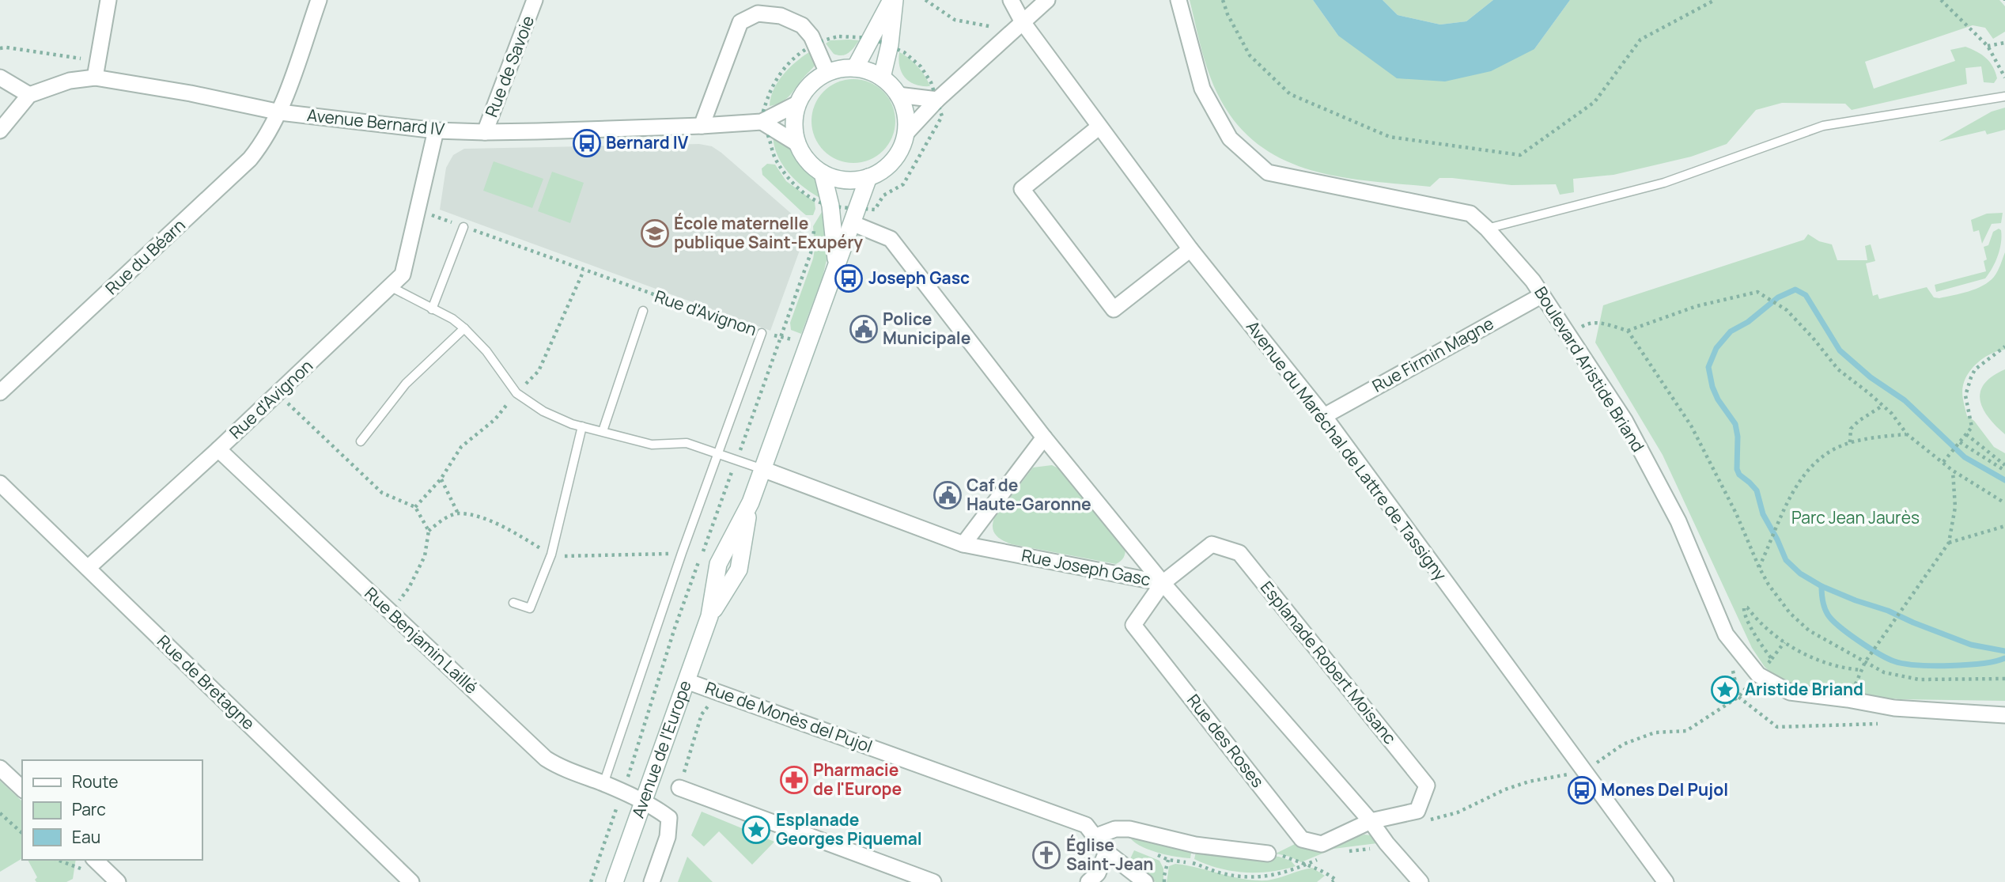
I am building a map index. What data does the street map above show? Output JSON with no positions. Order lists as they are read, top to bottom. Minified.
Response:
{"streets":{"street":["Rue de Savoie","Avenue Bernard IV","Rue du Béarn","Rue d'Avignon","Rue Firmin Magne","Boulevard Aristide Briand","Avenue du Maréchal de Lattre de Tassigny","Rue Joseph Gasc","Rue Benjamin Laillé","Esplanade Robert Moisanc","Rue de Bretagne","Rue de Monès del Pujol","Rue des Roses","Avenue de l'Europe"]},"crossings":[["Rue de Savoie","Avenue Bernard IV"],["Avenue Bernard IV","Rue du Béarn"],["Avenue Bernard IV","Rue d'Avignon"],["Avenue Bernard IV","Avenue de l'Europe"],["Rue d'Avignon","Rue Benjamin Laillé"],["Rue d'Avignon","Rue de Bretagne"],["Rue d'Avignon","Avenue de l'Europe"],["Rue Firmin Magne","Boulevard Aristide Briand"],["Rue Firmin Magne","Avenue du Maréchal de Lattre de Tassigny"],["Rue Joseph Gasc","Esplanade Robert Moisanc"],["Rue Joseph Gasc","Rue des Roses"],["Rue Joseph Gasc","Avenue de l'Europe"],["Rue Benjamin Laillé","Avenue de l'Europe"],["Esplanade Robert Moisanc","Rue des Roses"],["Rue de Monès del Pujol","Avenue de l'Europe"]],"parks":["Parc Jean Jaurès"],"places":{"bus stop":["Bernard IV","Joseph Gasc","Mones Del Pujol"],"school or university":["École maternelle publique Saint-Exupéry"],"public building":["Police Municipale","Caf de Haute-Garonne"],"place":["Aristide Briand","Esplanade Georges Piquemal"],"pharmacy":["Pharmacie de l'Europe"],"church":["Église Saint-Jean"]},"legend":["Route","Parc","Eau"]}
